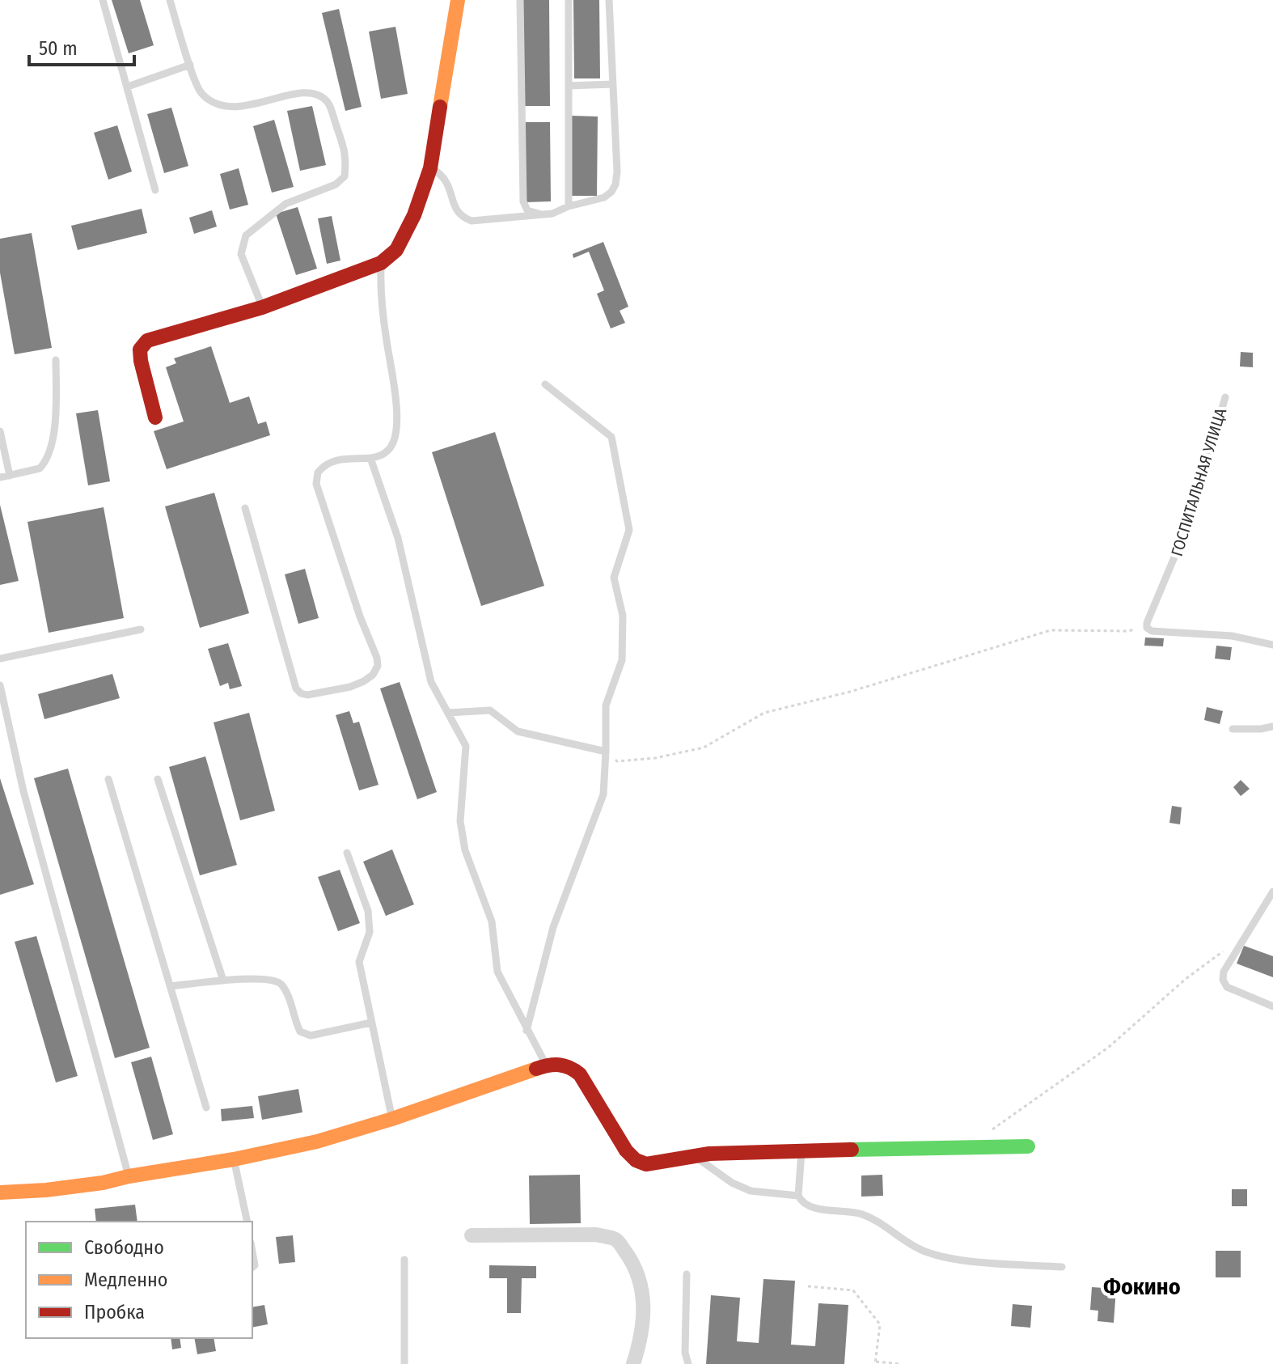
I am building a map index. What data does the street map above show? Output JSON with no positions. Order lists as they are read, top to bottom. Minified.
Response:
{"streets":{"lane":["ГОСПИТАЛЬНАЯ УЛИЦА"]},"districts":["Фокино"],"legend":["Свободно","Медленно","Пробка"],"scale_bar":"50 m"}
